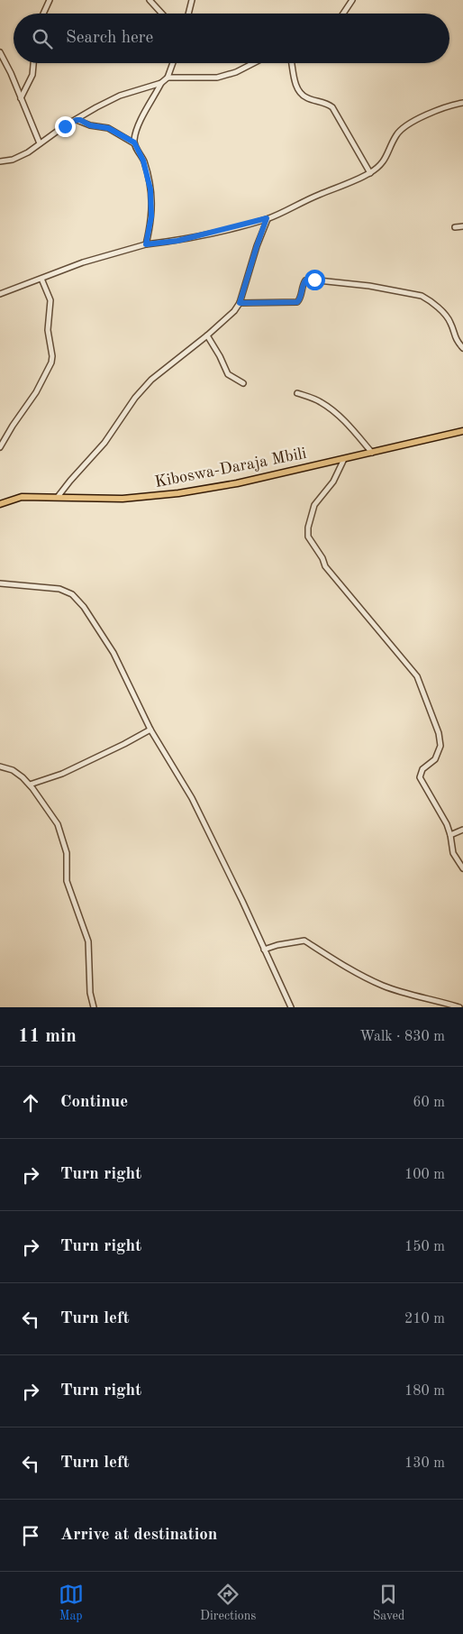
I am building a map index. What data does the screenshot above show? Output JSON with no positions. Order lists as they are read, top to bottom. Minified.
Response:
{"streets":{"main road":["Kiboswa-Daraja Mbili"]},"page":{"search":"Search here","heading":["11 min","Walk · 830 m"],"list":[["Continue","60 m"],["Turn right","100 m"],["Turn right","150 m"],["Turn left","210 m"],["Turn right","180 m"],["Turn left","130 m"],"Arrive at destination"],"nav":["Map","Directions","Saved"]}}
